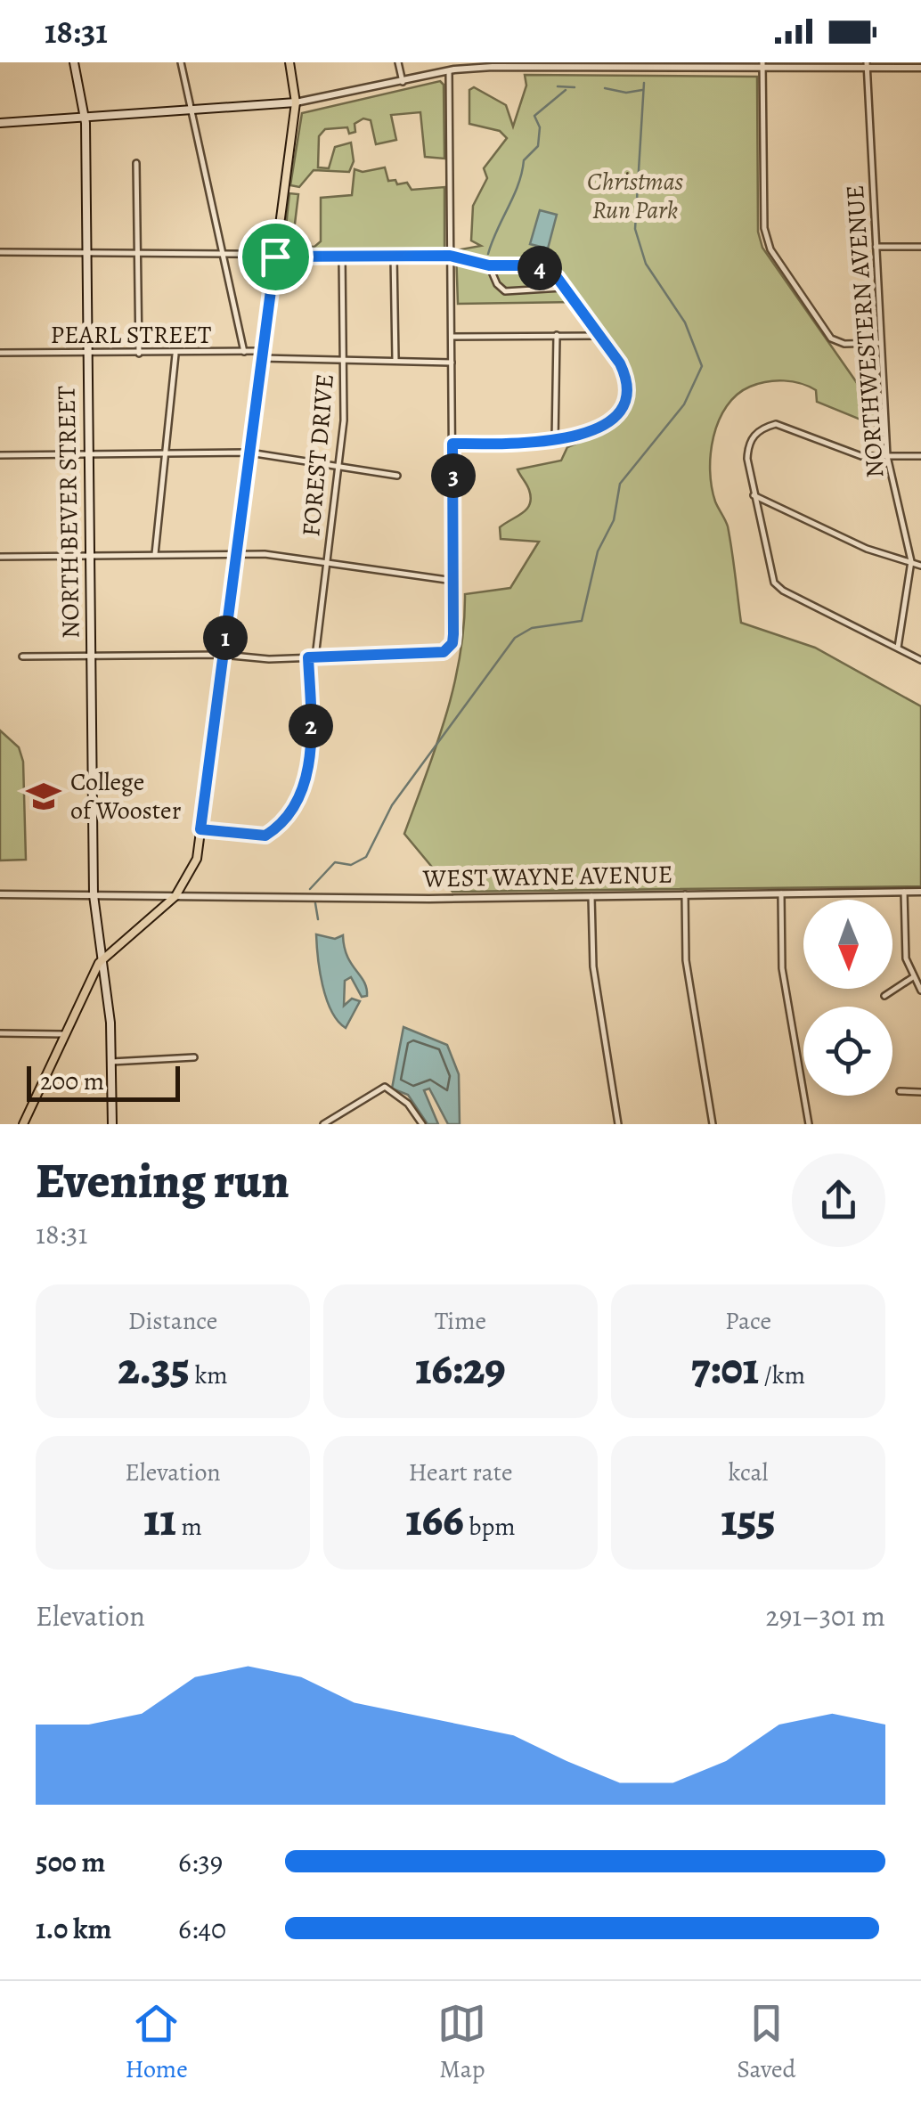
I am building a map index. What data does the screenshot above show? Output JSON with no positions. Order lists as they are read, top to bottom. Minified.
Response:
{"streets":{"main road":["NORTH BEVER STREET"],"street":["NORTHWESTERN AVENUE","PEARL STREET","FOREST DRIVE","WEST WAYNE AVENUE"]},"crossings":[["PEARL STREET","FOREST DRIVE"],["PEARL STREET","NORTH BEVER STREET"],["NORTH BEVER STREET","WEST WAYNE AVENUE"]],"parks":["Christmas Run Park"],"places":{"school or university":["College of Wooster"]},"scale_bar":"200 m","north":"bottom","page":{"status":"18:31","pins":["4","3","1","2"],"scale":"200 m","heading":["Evening run","18:31"],"stats":[["Distance","2.35 km"],["Time","16:29"],["Pace","7:01 /km"],["Elevation","11 m"],["Heart rate","166 bpm"],["kcal","155"]],"chart":["Elevation","291–301 m"],"list":[{"name":"500 m","note":"6:39"},{"name":"1.0 km","note":"6:40"}],"tabs":["Home","Map","Saved"]}}
